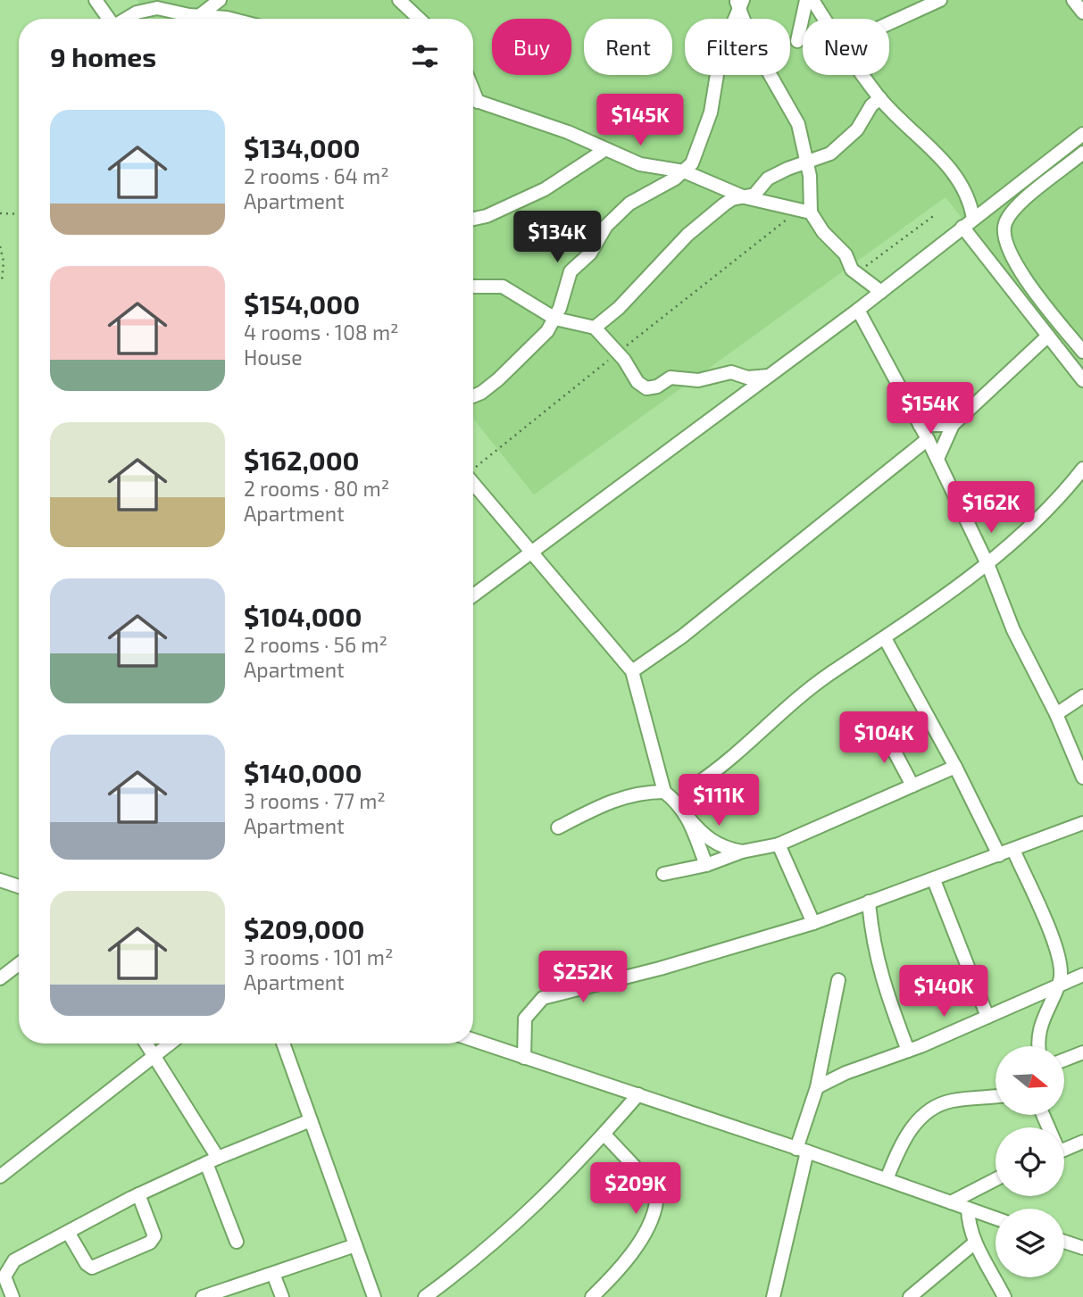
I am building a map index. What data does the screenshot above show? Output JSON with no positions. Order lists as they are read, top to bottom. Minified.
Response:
{"north":"right","page":{"chip":["Buy","Rent","Filters","New"],"heading":"9 homes","price":["$145K","$134K","$154K","$162K","$104K","$111K","$252K","$140K","$209K"],"list":[{"name":"$134,000","note":"2 rooms · 64 m² · Apartment"},{"name":"$154,000","note":"4 rooms · 108 m² · House"},{"name":"$162,000","note":"2 rooms · 80 m² · Apartment"},{"name":"$104,000","note":"2 rooms · 56 m² · Apartment"},{"name":"$140,000","note":"3 rooms · 77 m² · Apartment"},{"name":"$209,000","note":"3 rooms · 101 m² · Apartment"}]}}
